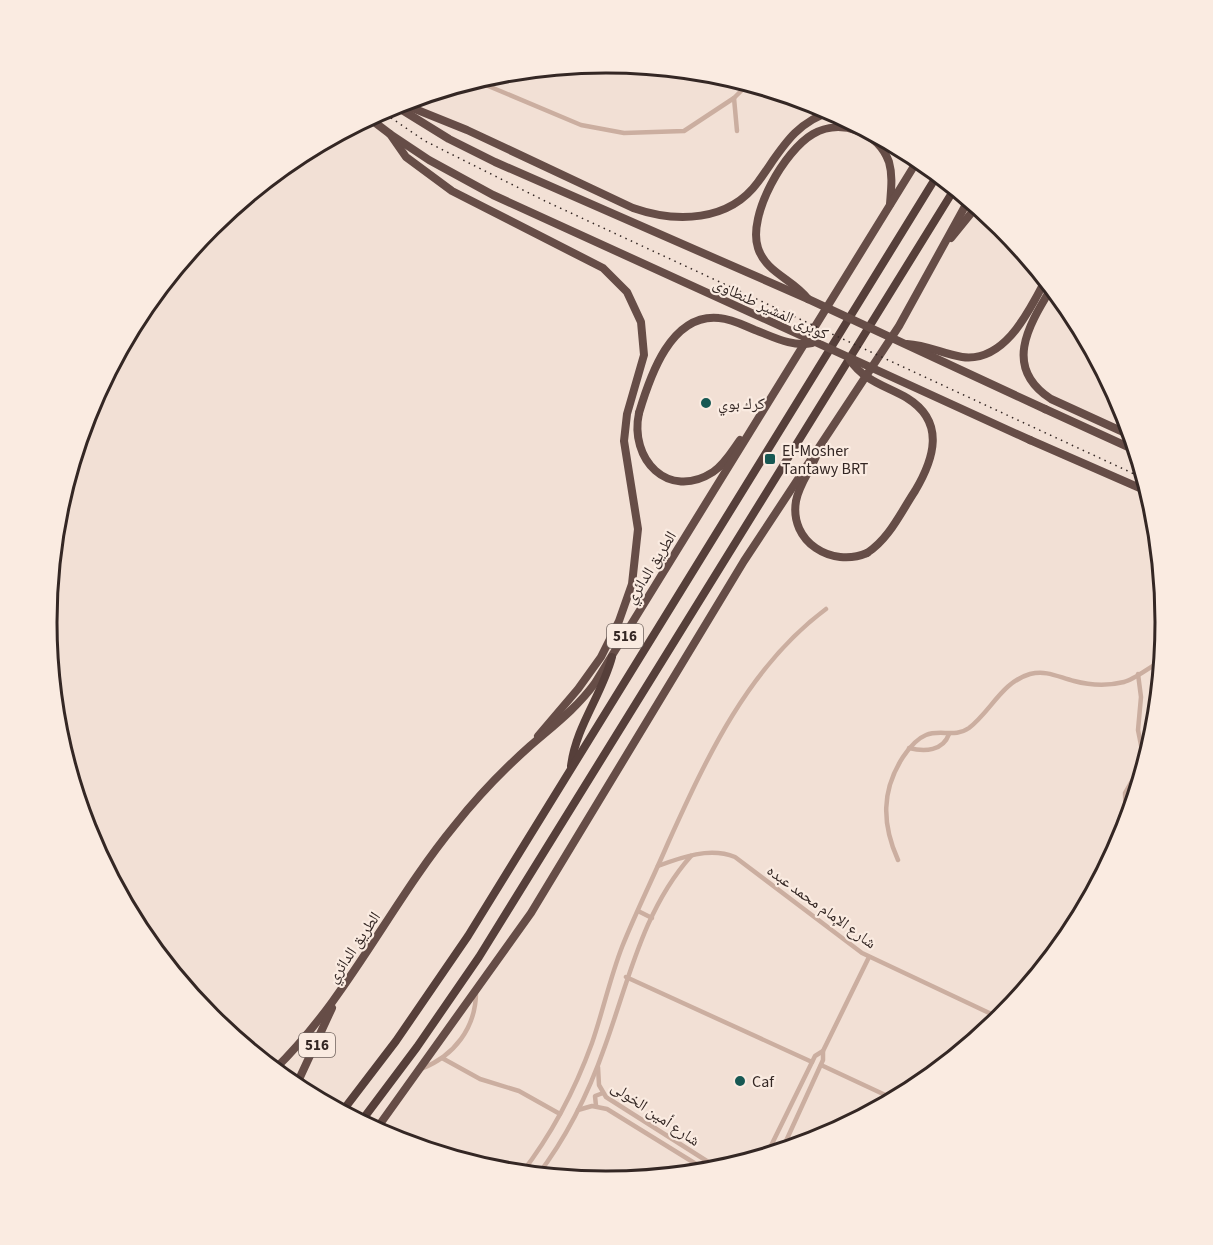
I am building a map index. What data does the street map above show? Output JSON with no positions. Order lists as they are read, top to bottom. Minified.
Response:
{"streets":{"highway":["كوبرى المشير طنطاوى","الطريق الدائري","516"],"street":["شارع الإمام محمد عبده","شارع أمين الخولى"]},"crossings":[["الطريق الدائري","516"]],"places":{"other":["كرك بوي","Caf"],"transit":["El-Mosher Tantawy BRT"]}}
